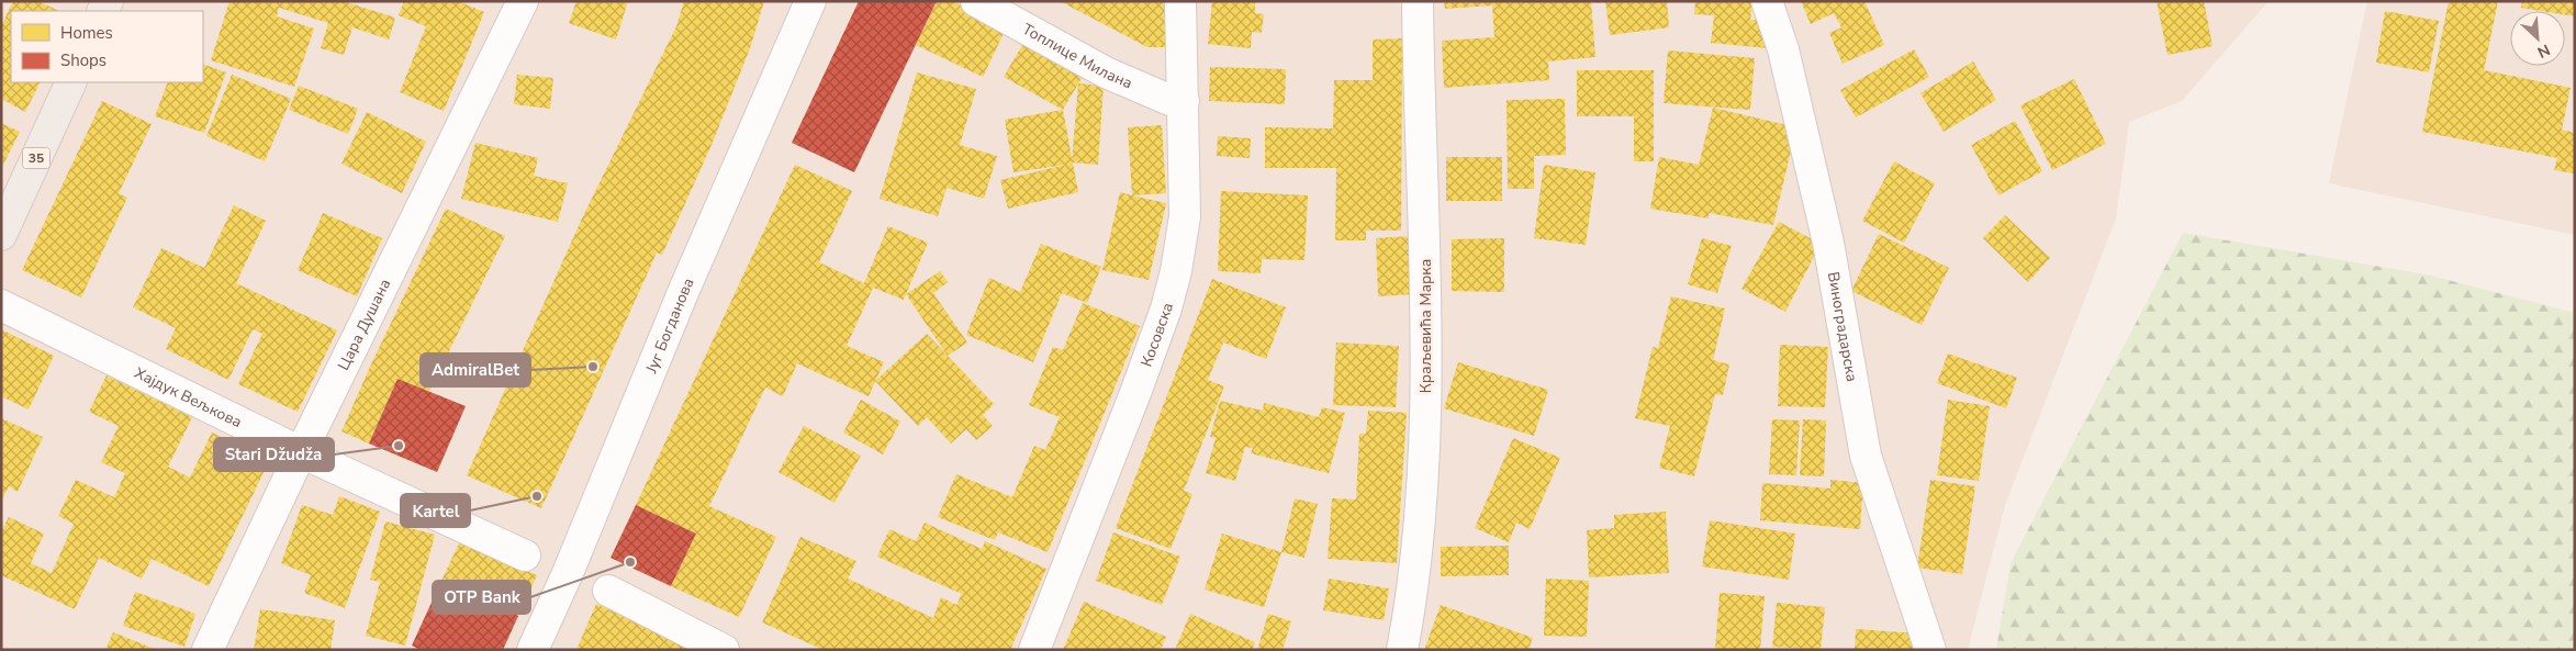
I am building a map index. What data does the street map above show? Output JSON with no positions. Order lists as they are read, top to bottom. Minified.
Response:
{"streets":{"main road":["35"],"street":["Топлице Милана","Цара Душана","Југ Богданова","Краљевића Марка","Виноградарска","Косовска","Хајдук Вељкова"]},"crossings":[["Топлице Милана","Косовска"],["Цара Душана","Хајдук Вељкова"]],"places":["AdmiralBet","Stari Džudža","Kartel","OTP Bank"],"legend":["Homes","Shops"],"north":"bottom right"}
